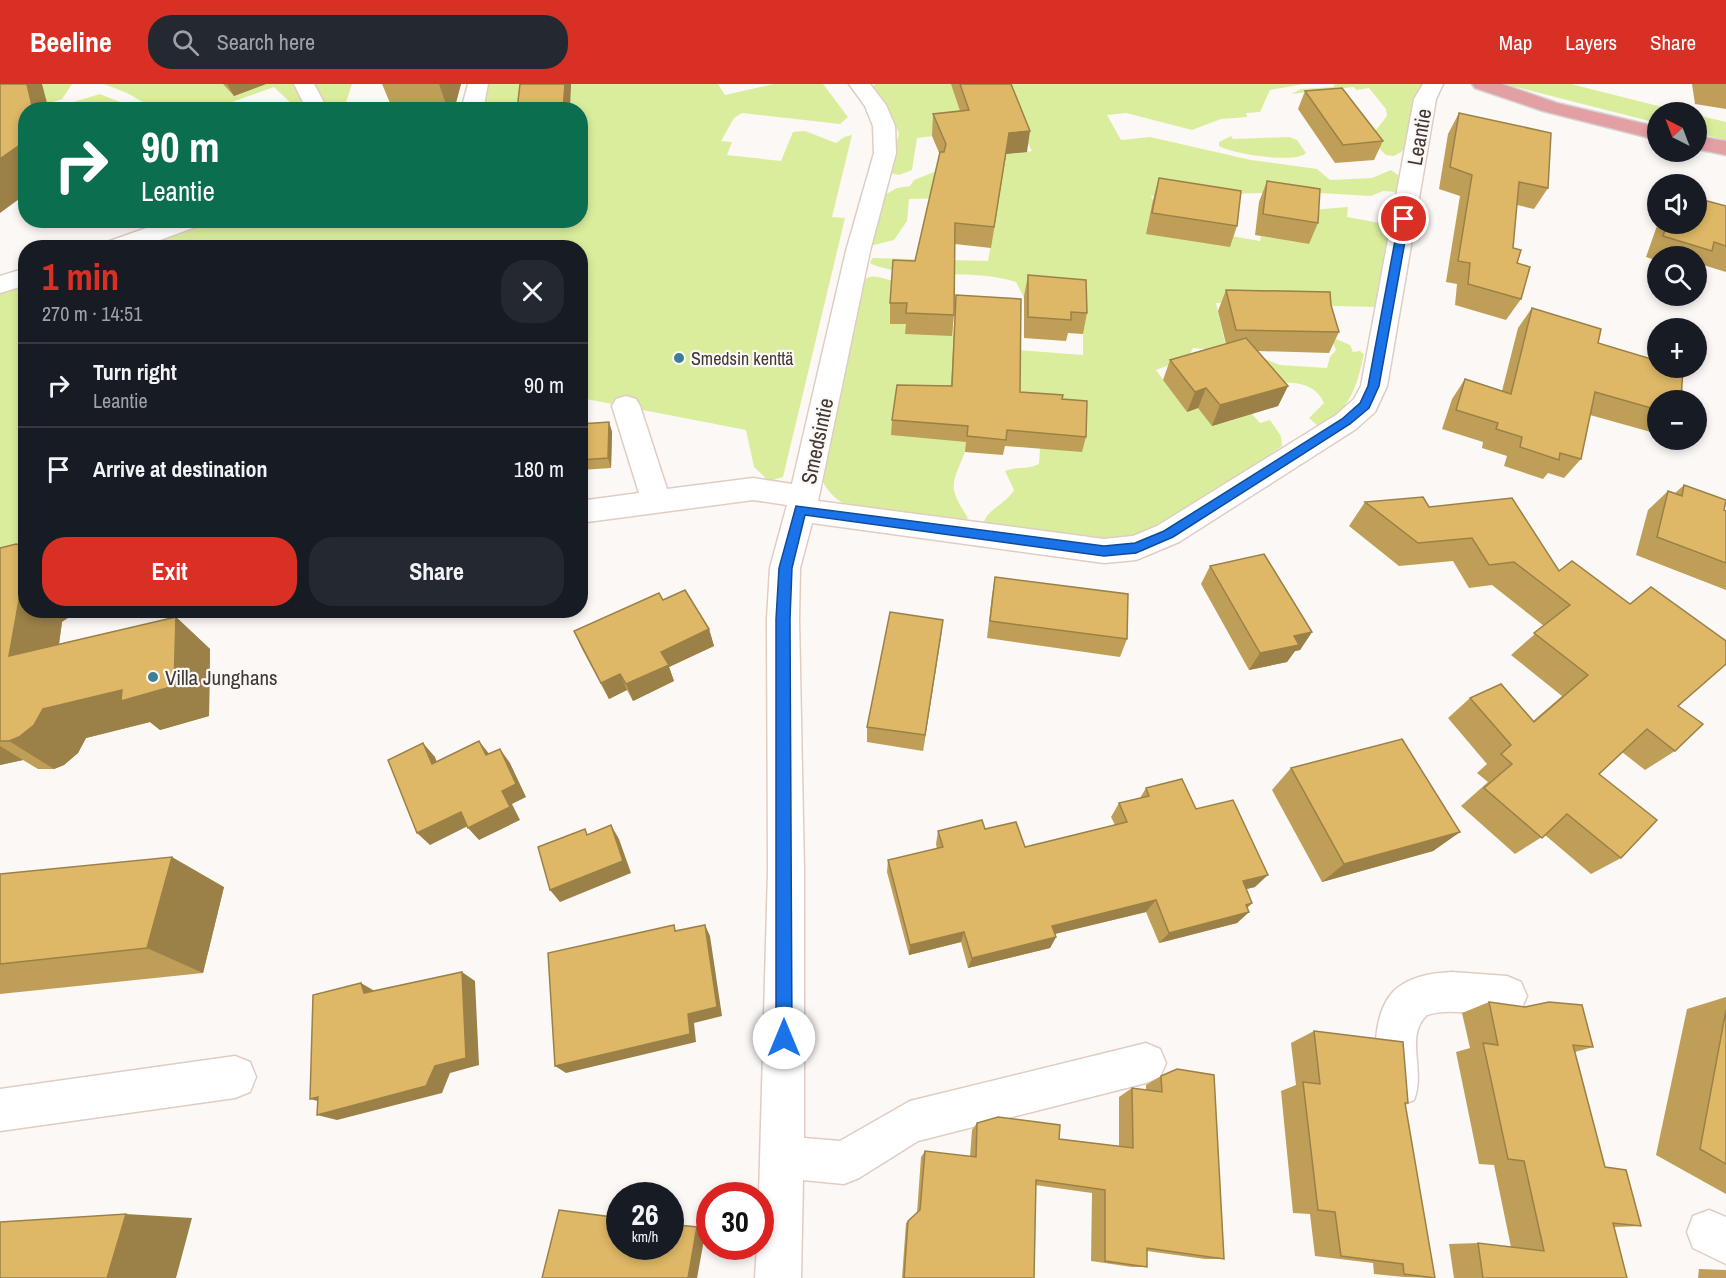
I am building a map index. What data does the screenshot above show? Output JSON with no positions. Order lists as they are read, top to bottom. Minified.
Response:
{"streets":{"street":["Leantie","Smedsintie"]},"crossings":[["Leantie","Smedsintie"]],"places":["Smedsin kenttä","Villa Junghans"],"north":"top left","page":{"header":"Beeline","search":"Search here","nav":["Map","Layers","Share"],"map_buttons":["+","−"],"turn":["90 m","Leantie"],"heading":["1 min","270 m · 14:51"],"list":[{"name":"Turn right","note":"Leantie","value":"90 m"},{"name":"Arrive at destination","value":"180 m"}],"buttons":["Exit","Share"],"speed":"26 km/h","limit":"30"}}
